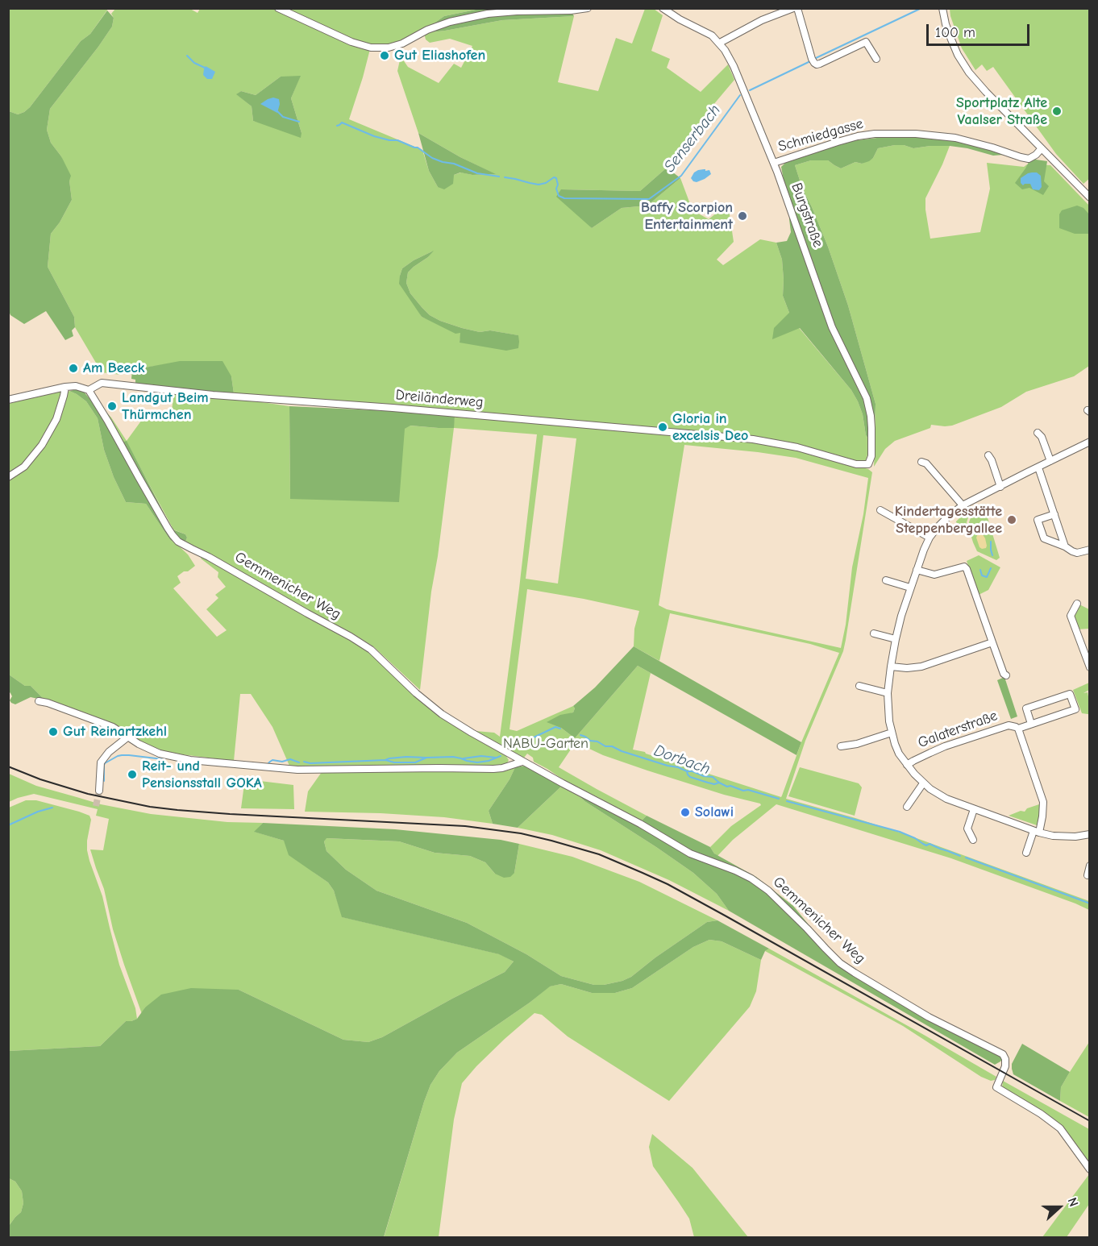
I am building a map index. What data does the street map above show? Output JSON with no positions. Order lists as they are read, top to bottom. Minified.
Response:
{"streets":{"street":["Schmiedgasse","Burgstraße","Dreiländerweg","Gemmenicher Weg","Galaterstraße"]},"crossings":[["Schmiedgasse","Burgstraße"],["Burgstraße","Dreiländerweg"],["Dreiländerweg","Gemmenicher Weg"]],"water":["Senserbach","Dorbach"],"parks":["NABU-Garten"],"places":["Gut Eliashofen","Sportplatz Alte Vaalser Straße","Baffy Scorpion Entertainment","Am Beeck","Landgut Beim Thürmchen","Gloria in excelsis Deo","Kindertagesstätte Steppenbergallee","Gut Reinartzkehl","Reit- und Pensionsstall GOKA","Solawi"],"scale_bar":"100 m","north":"right"}
